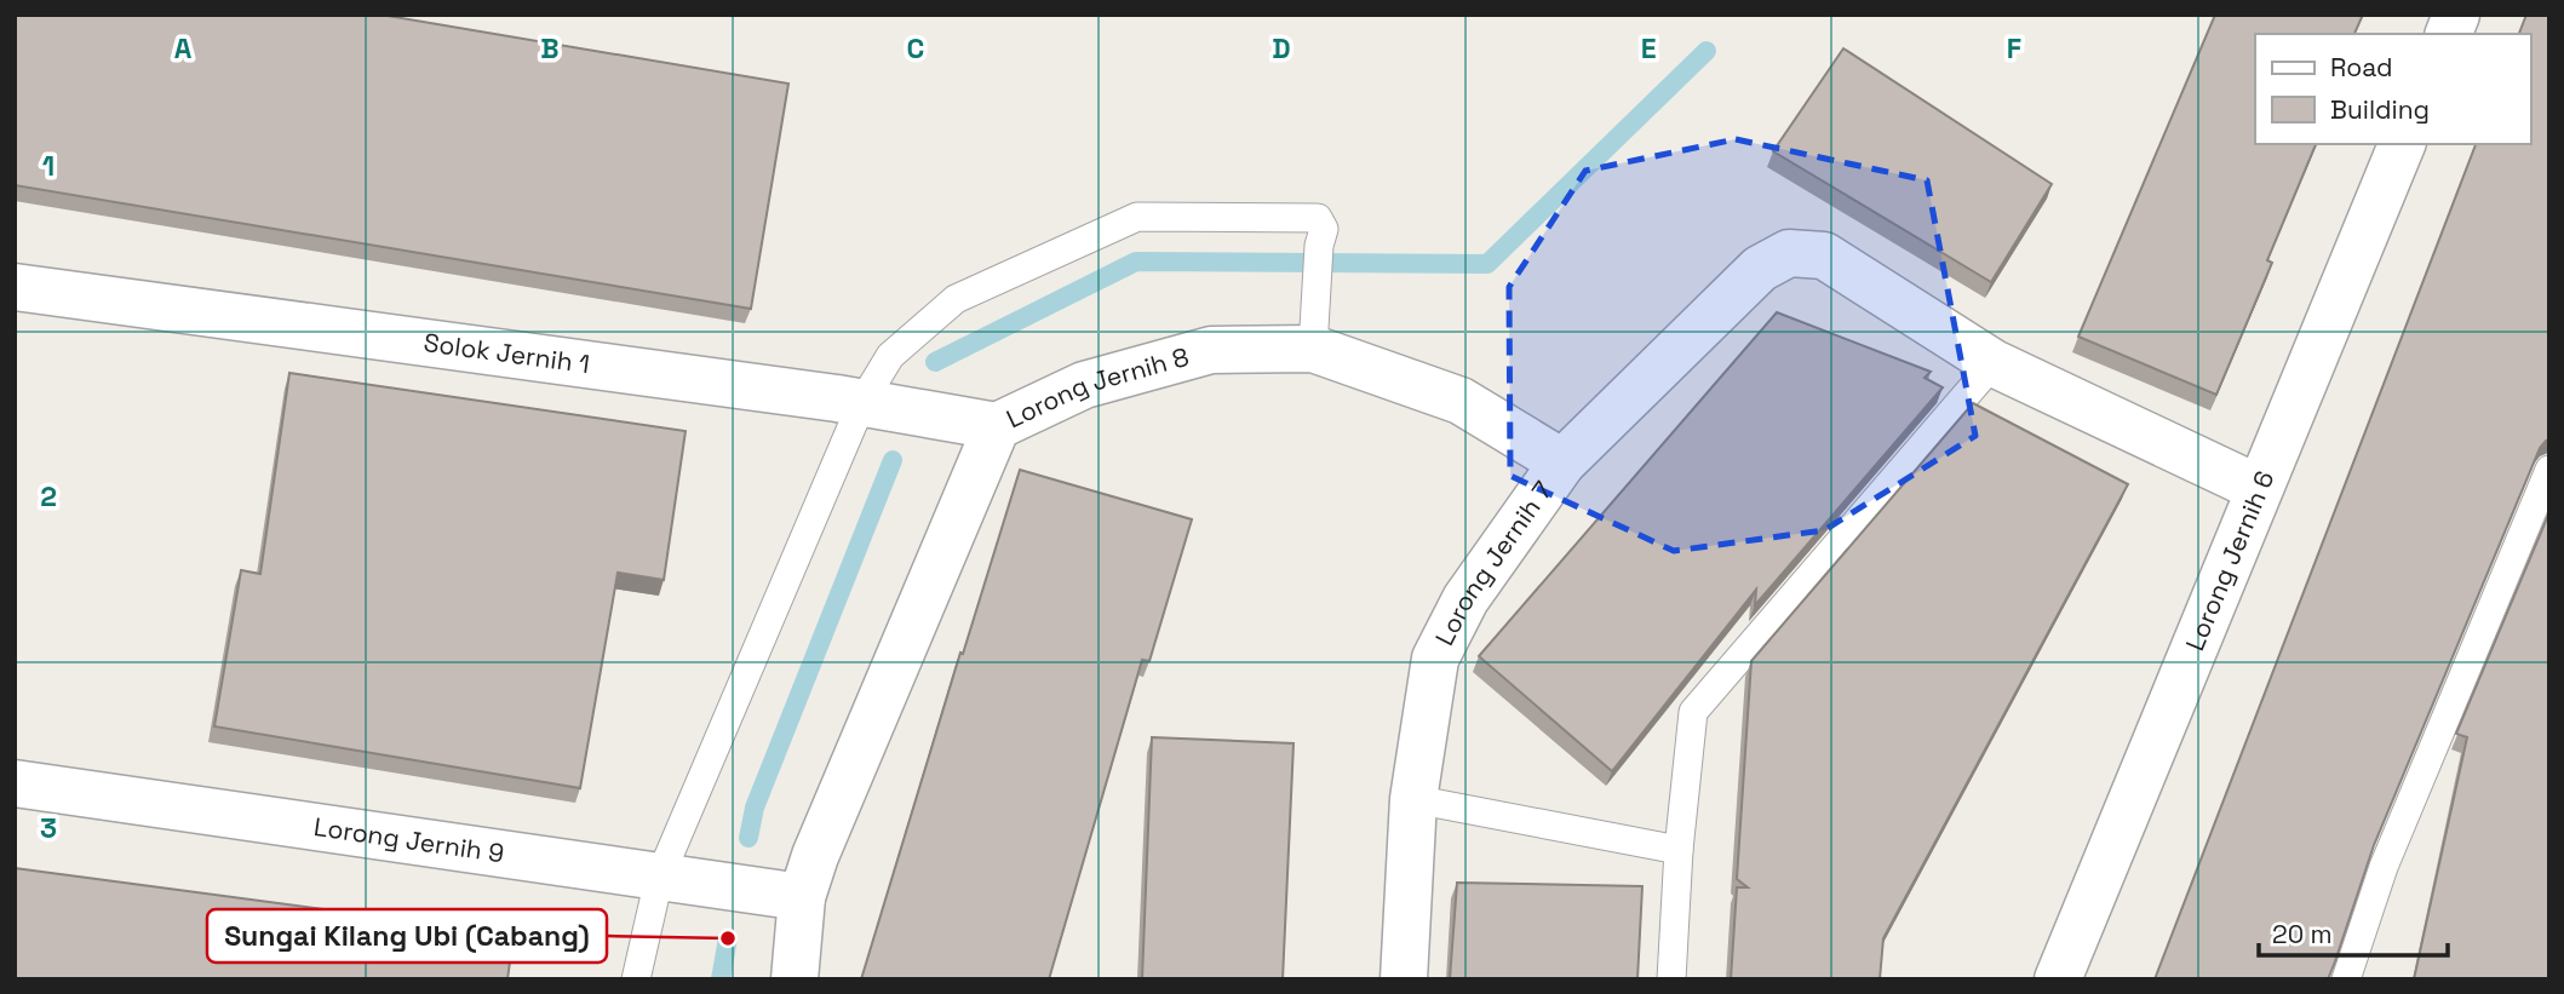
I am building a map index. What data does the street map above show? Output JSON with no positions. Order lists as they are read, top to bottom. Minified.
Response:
{"streets":{"street":["Solok Jernih 1","Lorong Jernih 8","Lorong Jernih 6","Lorong Jernih 7","Lorong Jernih 9"]},"crossings":[["Solok Jernih 1","Lorong Jernih 8"],["Lorong Jernih 8","Lorong Jernih 7"],["Lorong Jernih 8","Lorong Jernih 9"]],"places":["Sungai Kilang Ubi (Cabang)"],"legend":["Road","Building"],"scale_bar":"20 m","grid":{"columns":["A","B","C","D","E","F"],"rows":["1","2","3"]}}
